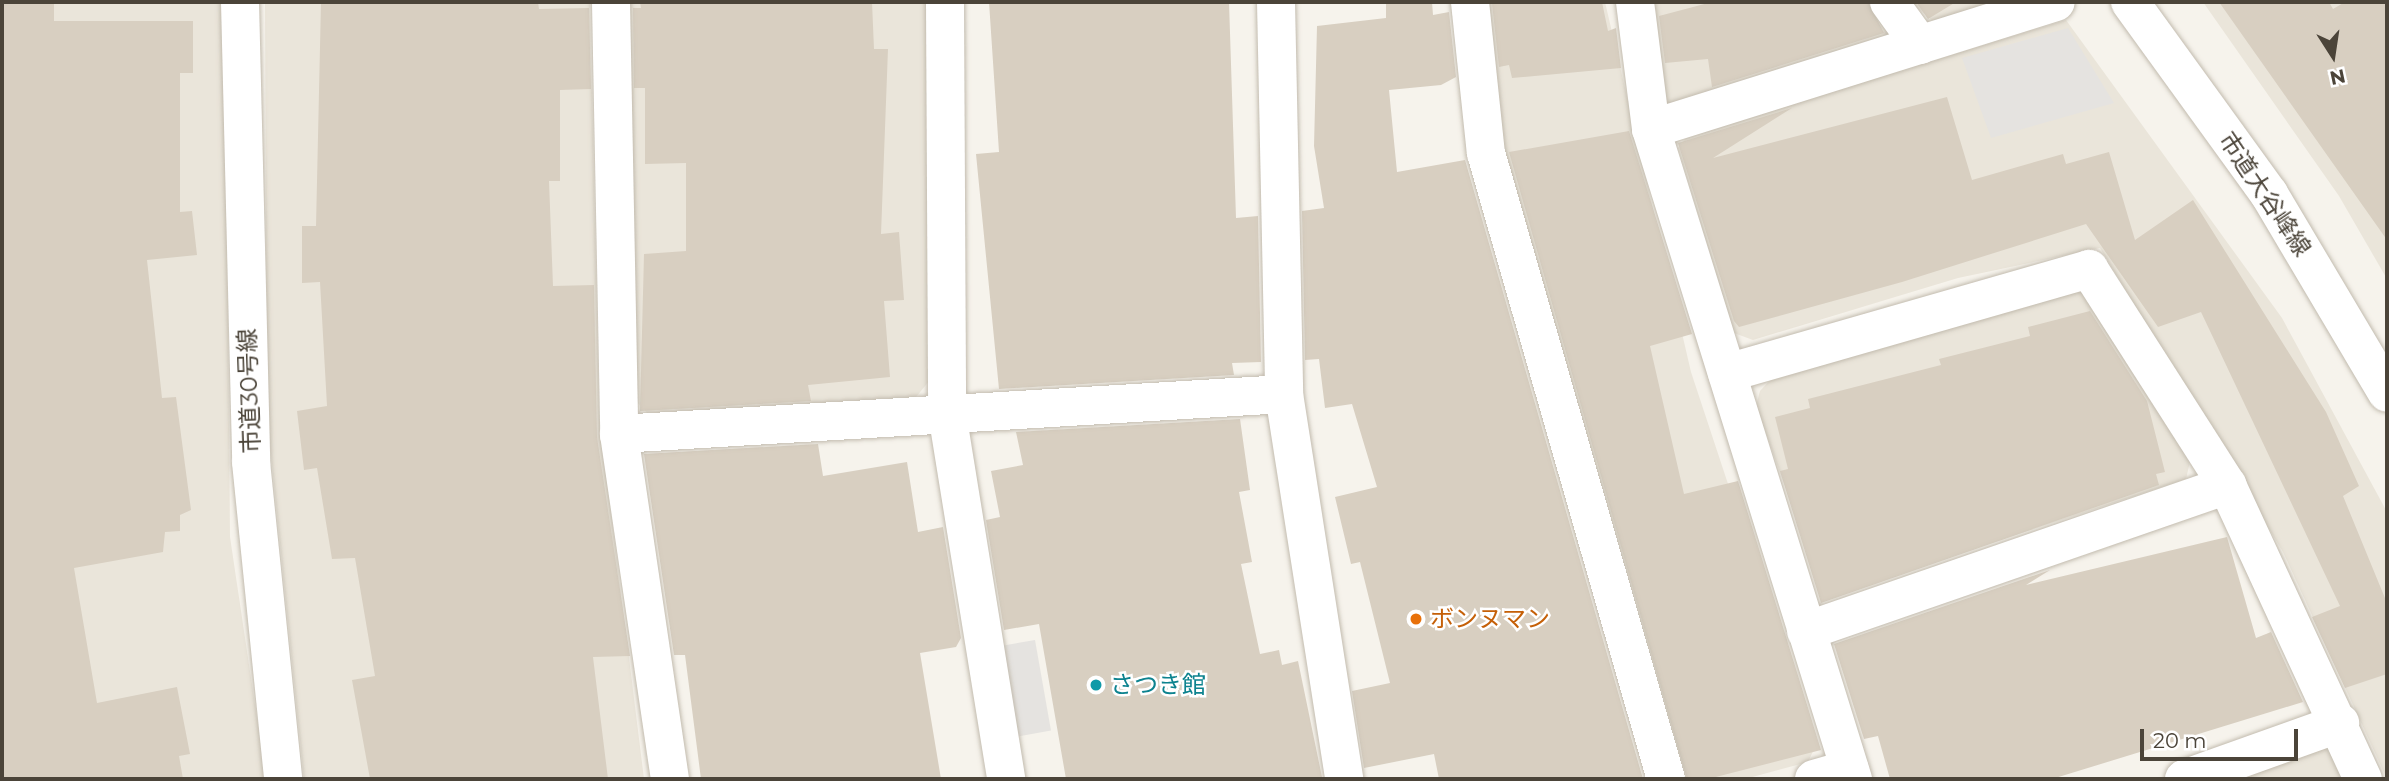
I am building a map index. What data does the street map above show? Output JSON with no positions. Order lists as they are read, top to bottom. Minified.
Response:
{"streets":{"street":["市道大谷峰線","市道30号線"]},"places":["ボンヌマン","さつき館"],"scale_bar":"20 m","north":"bottom"}
